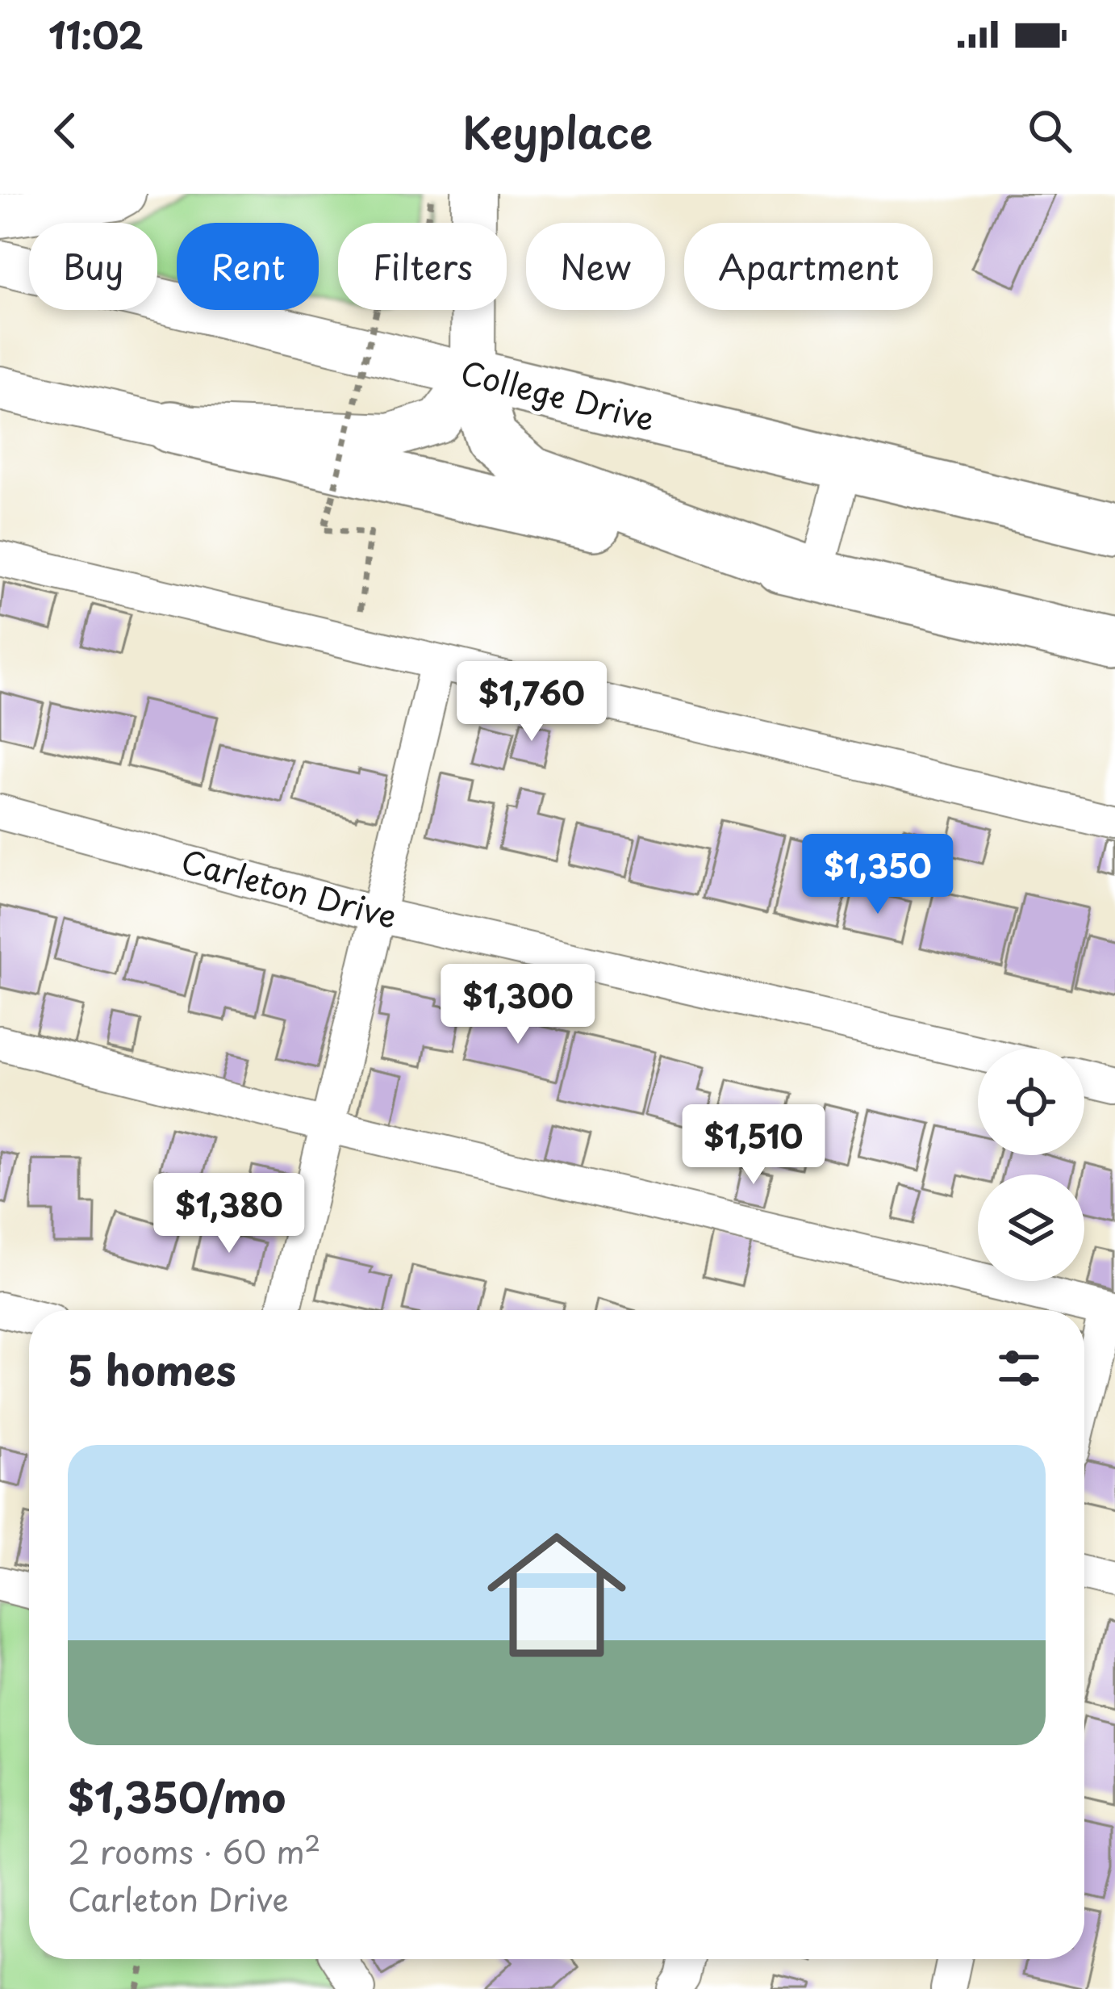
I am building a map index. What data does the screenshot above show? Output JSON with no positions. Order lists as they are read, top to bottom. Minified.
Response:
{"streets":{"highway":["College Drive"],"street":["Carleton Drive"]},"page":{"status":"11:02","header":"Keyplace","chip":["Buy","Rent","Filters","New","Apartment"],"price":["$1,760","$1,350","$1,300","$1,510","$1,380"],"heading":"5 homes","list":[{"name":"$1,350/mo","note":"2 rooms · 60 m² · Carleton Drive"}]}}
